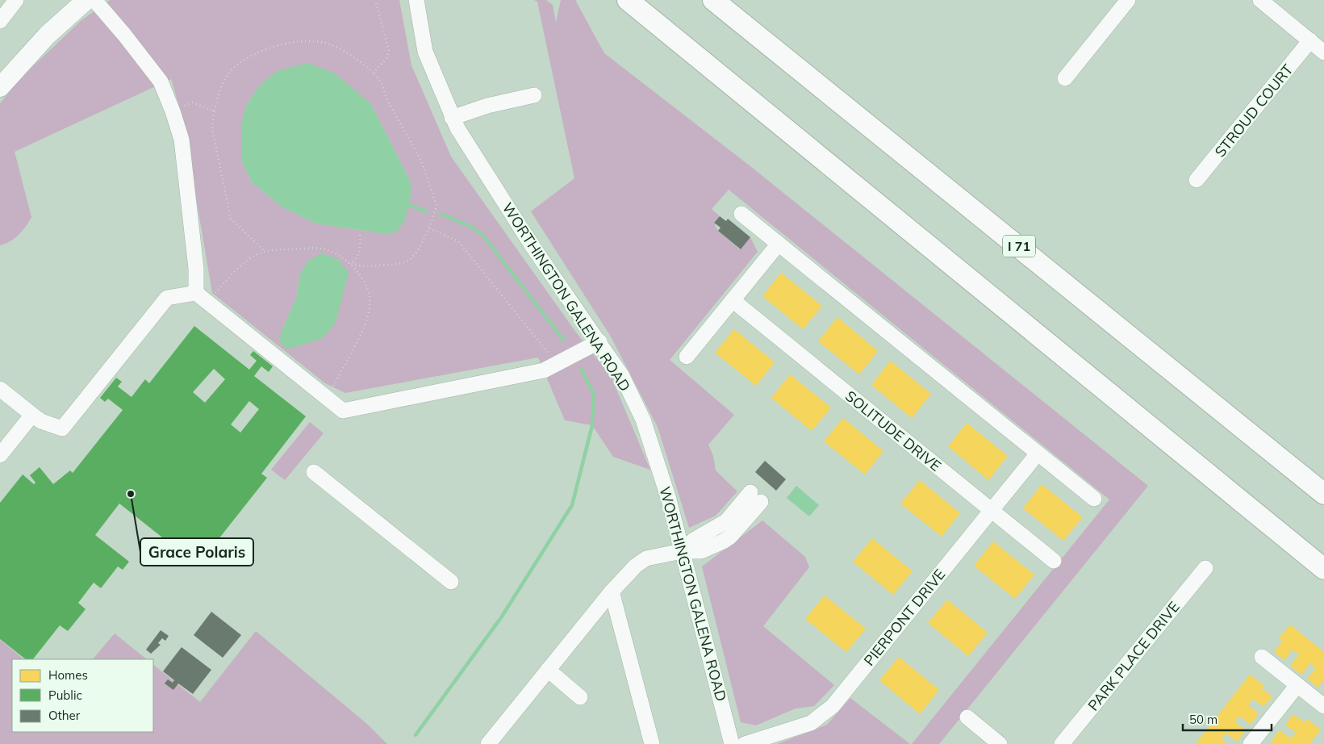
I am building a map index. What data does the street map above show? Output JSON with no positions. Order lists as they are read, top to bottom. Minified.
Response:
{"streets":{"highway":["I 71"],"street":["STROUD COURT","WORTHINGTON GALENA ROAD","SOLITUDE DRIVE","PIERPONT DRIVE","PARK PLACE DRIVE"]},"crossings":[["SOLITUDE DRIVE","PIERPONT DRIVE"]],"places":["Grace Polaris"],"legend":["Homes","Public","Other"],"scale_bar":"50 m"}
